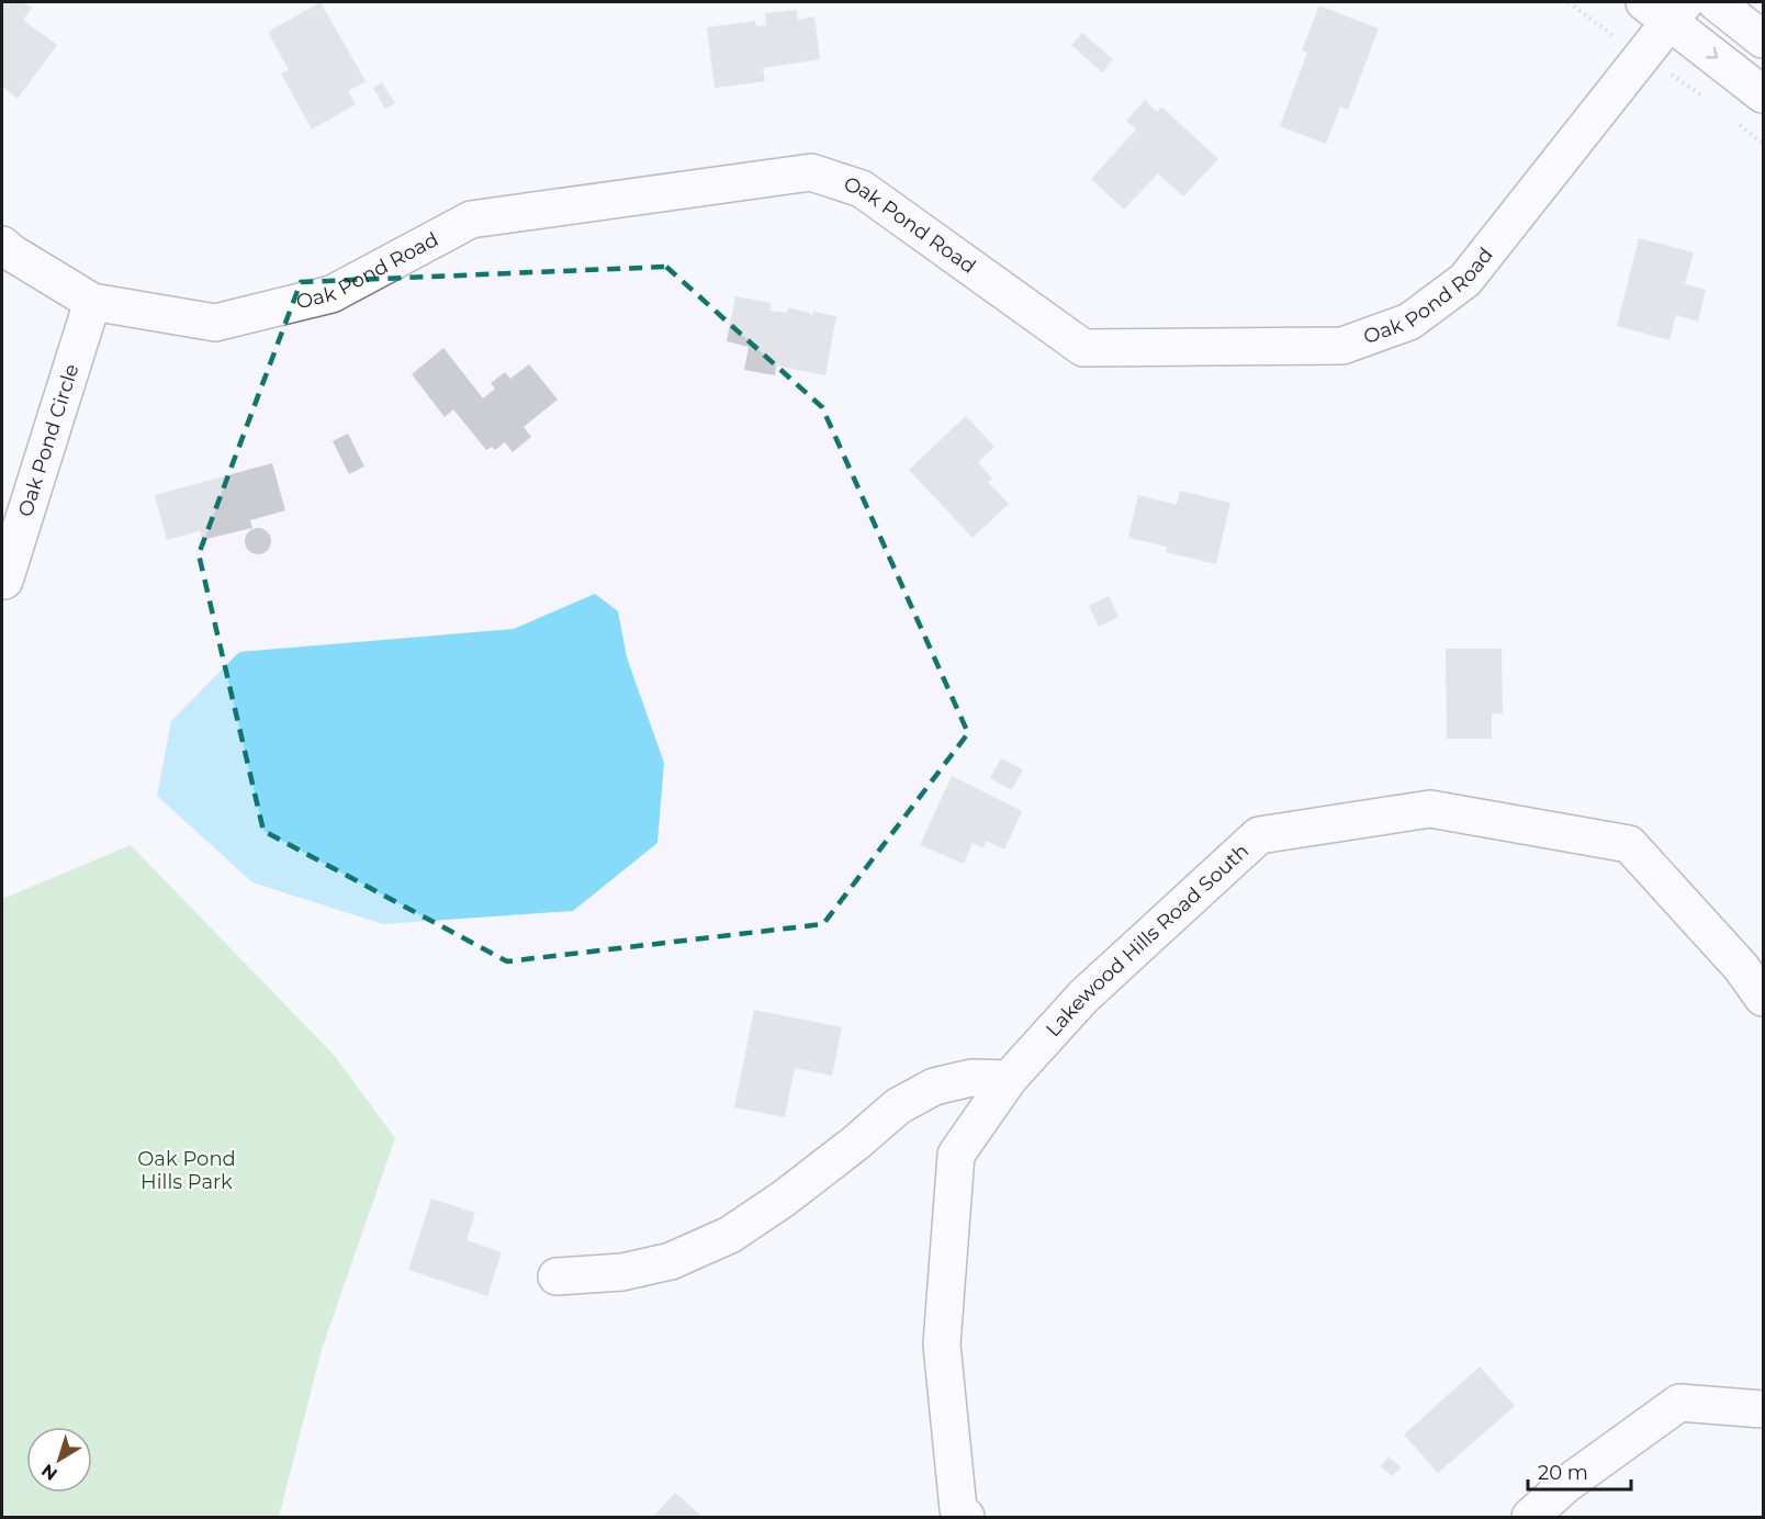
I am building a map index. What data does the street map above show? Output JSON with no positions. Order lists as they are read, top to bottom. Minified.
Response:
{"streets":{"street":["Oak Pond Road","Oak Pond Circle","Lakewood Hills Road South"]},"crossings":[["Oak Pond Road","Oak Pond Circle"]],"parks":["Oak Pond Hills Park"],"scale_bar":"20 m","north":"bottom left"}
